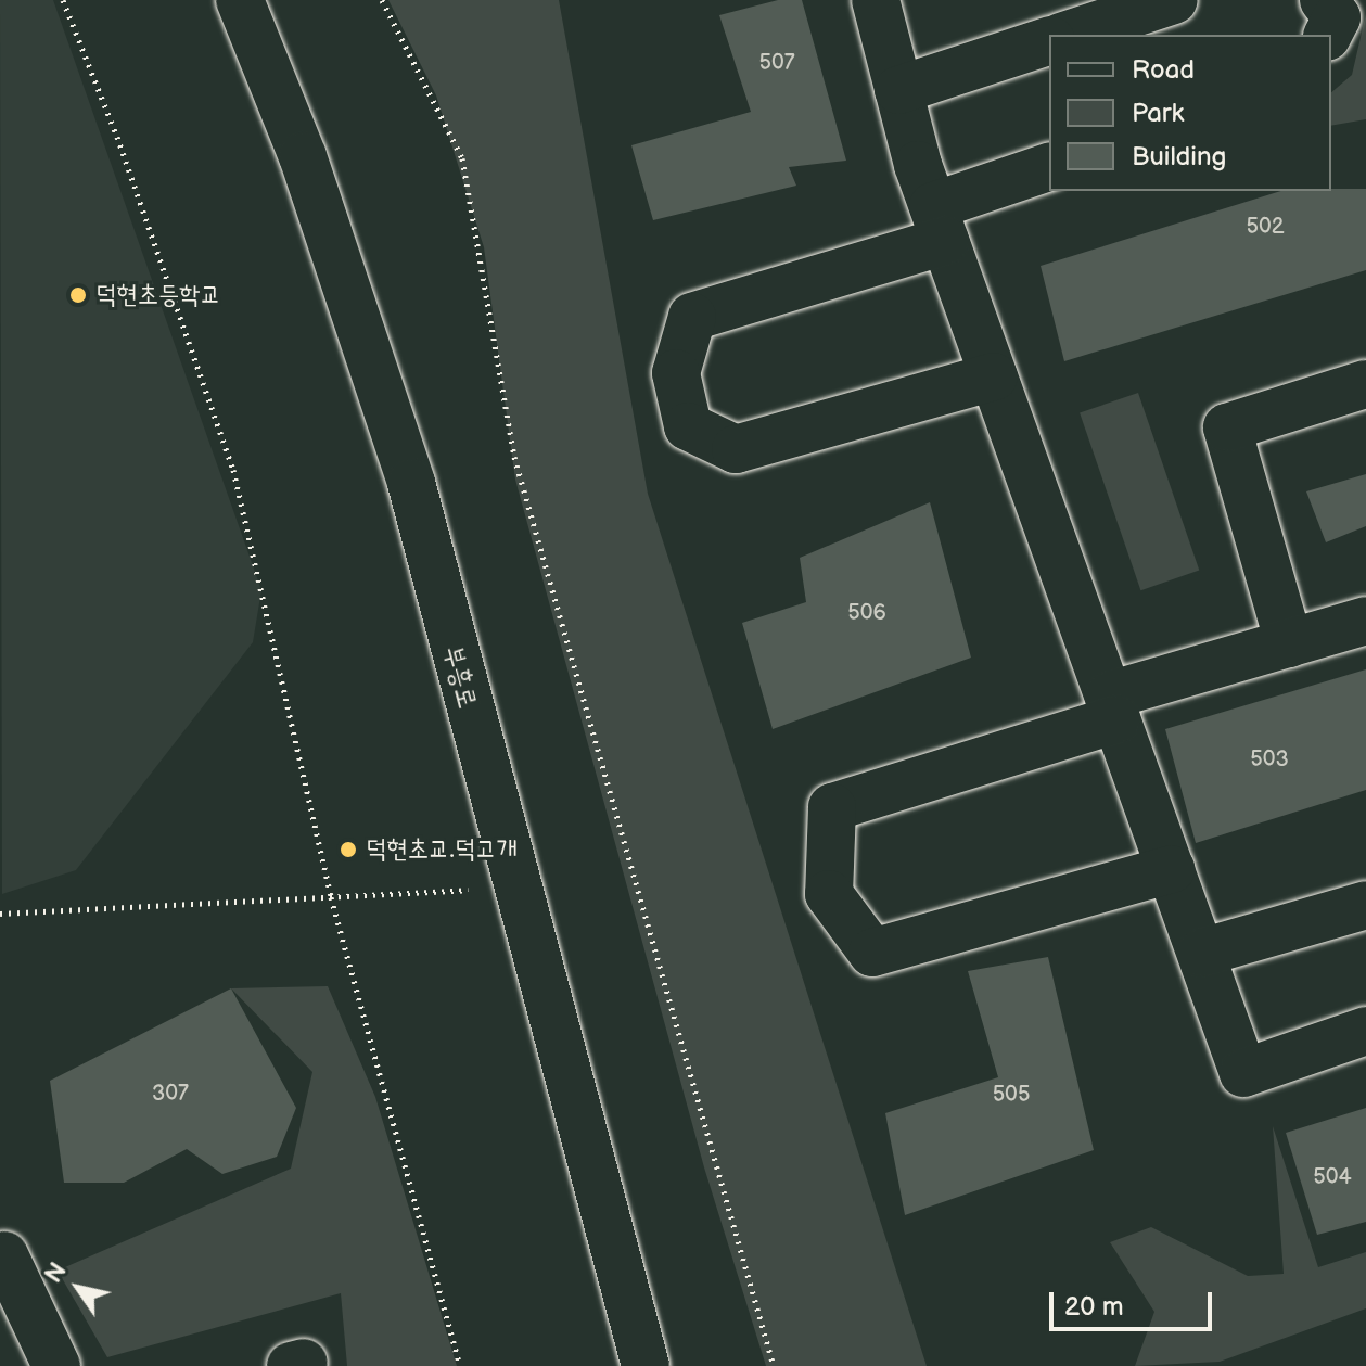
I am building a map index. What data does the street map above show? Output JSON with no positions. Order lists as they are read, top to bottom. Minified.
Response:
{"streets":{"main road":["부흥로"]},"places":["덕현초등학교","덕현초교.덕고개"],"house_numbers":["507","502","506","503","307","505","504"],"legend":["Road","Park","Building"],"scale_bar":"20 m","north":"top left"}
